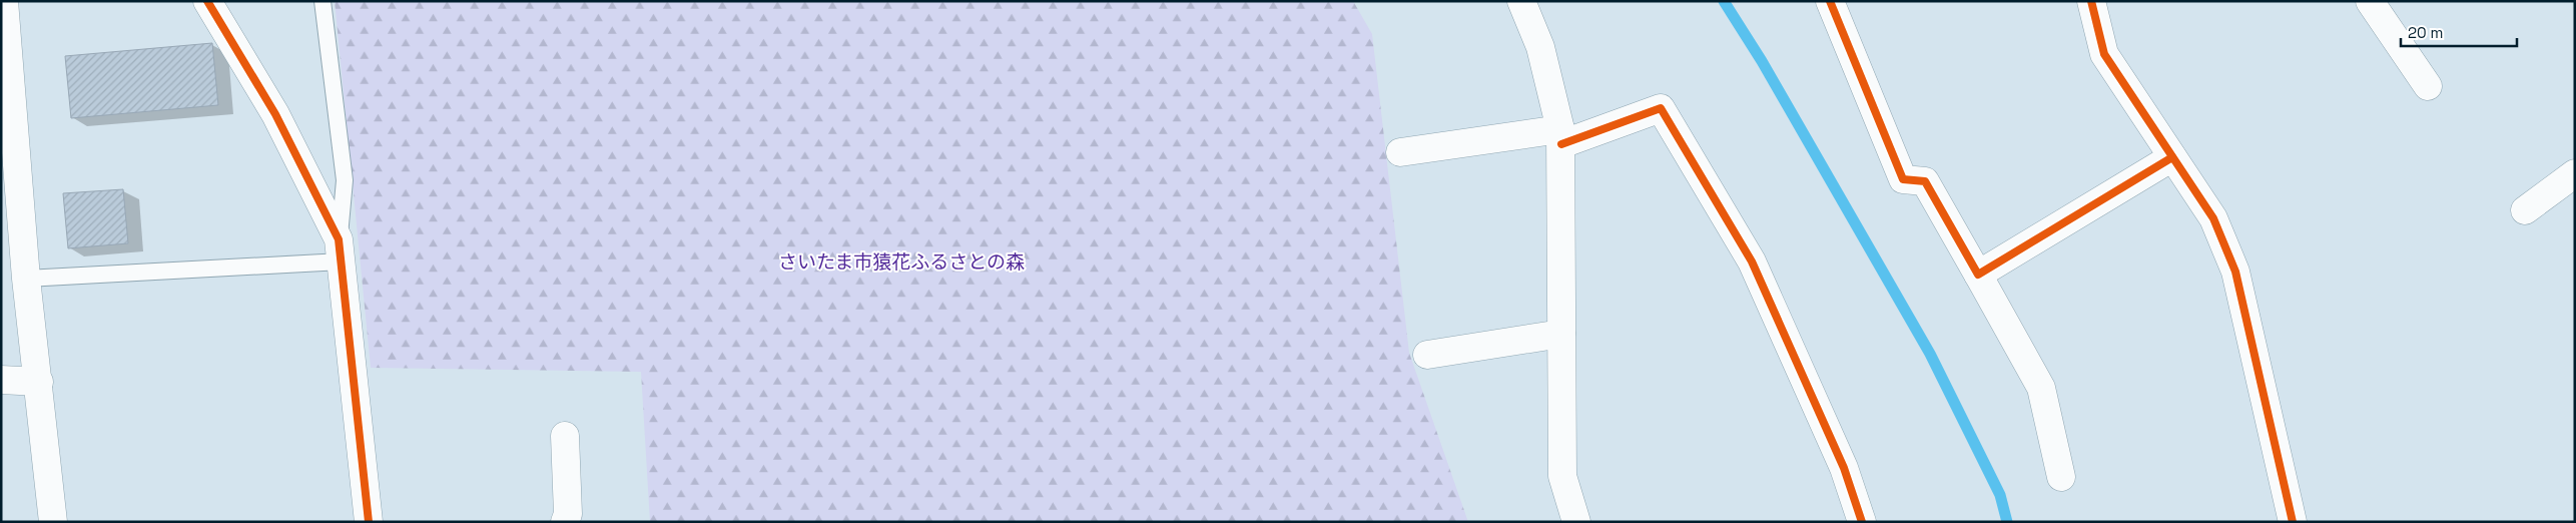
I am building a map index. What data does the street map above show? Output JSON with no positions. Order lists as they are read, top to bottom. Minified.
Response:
{"parks":["さいたま市猿花ふるさとの森"],"scale_bar":"20 m"}
